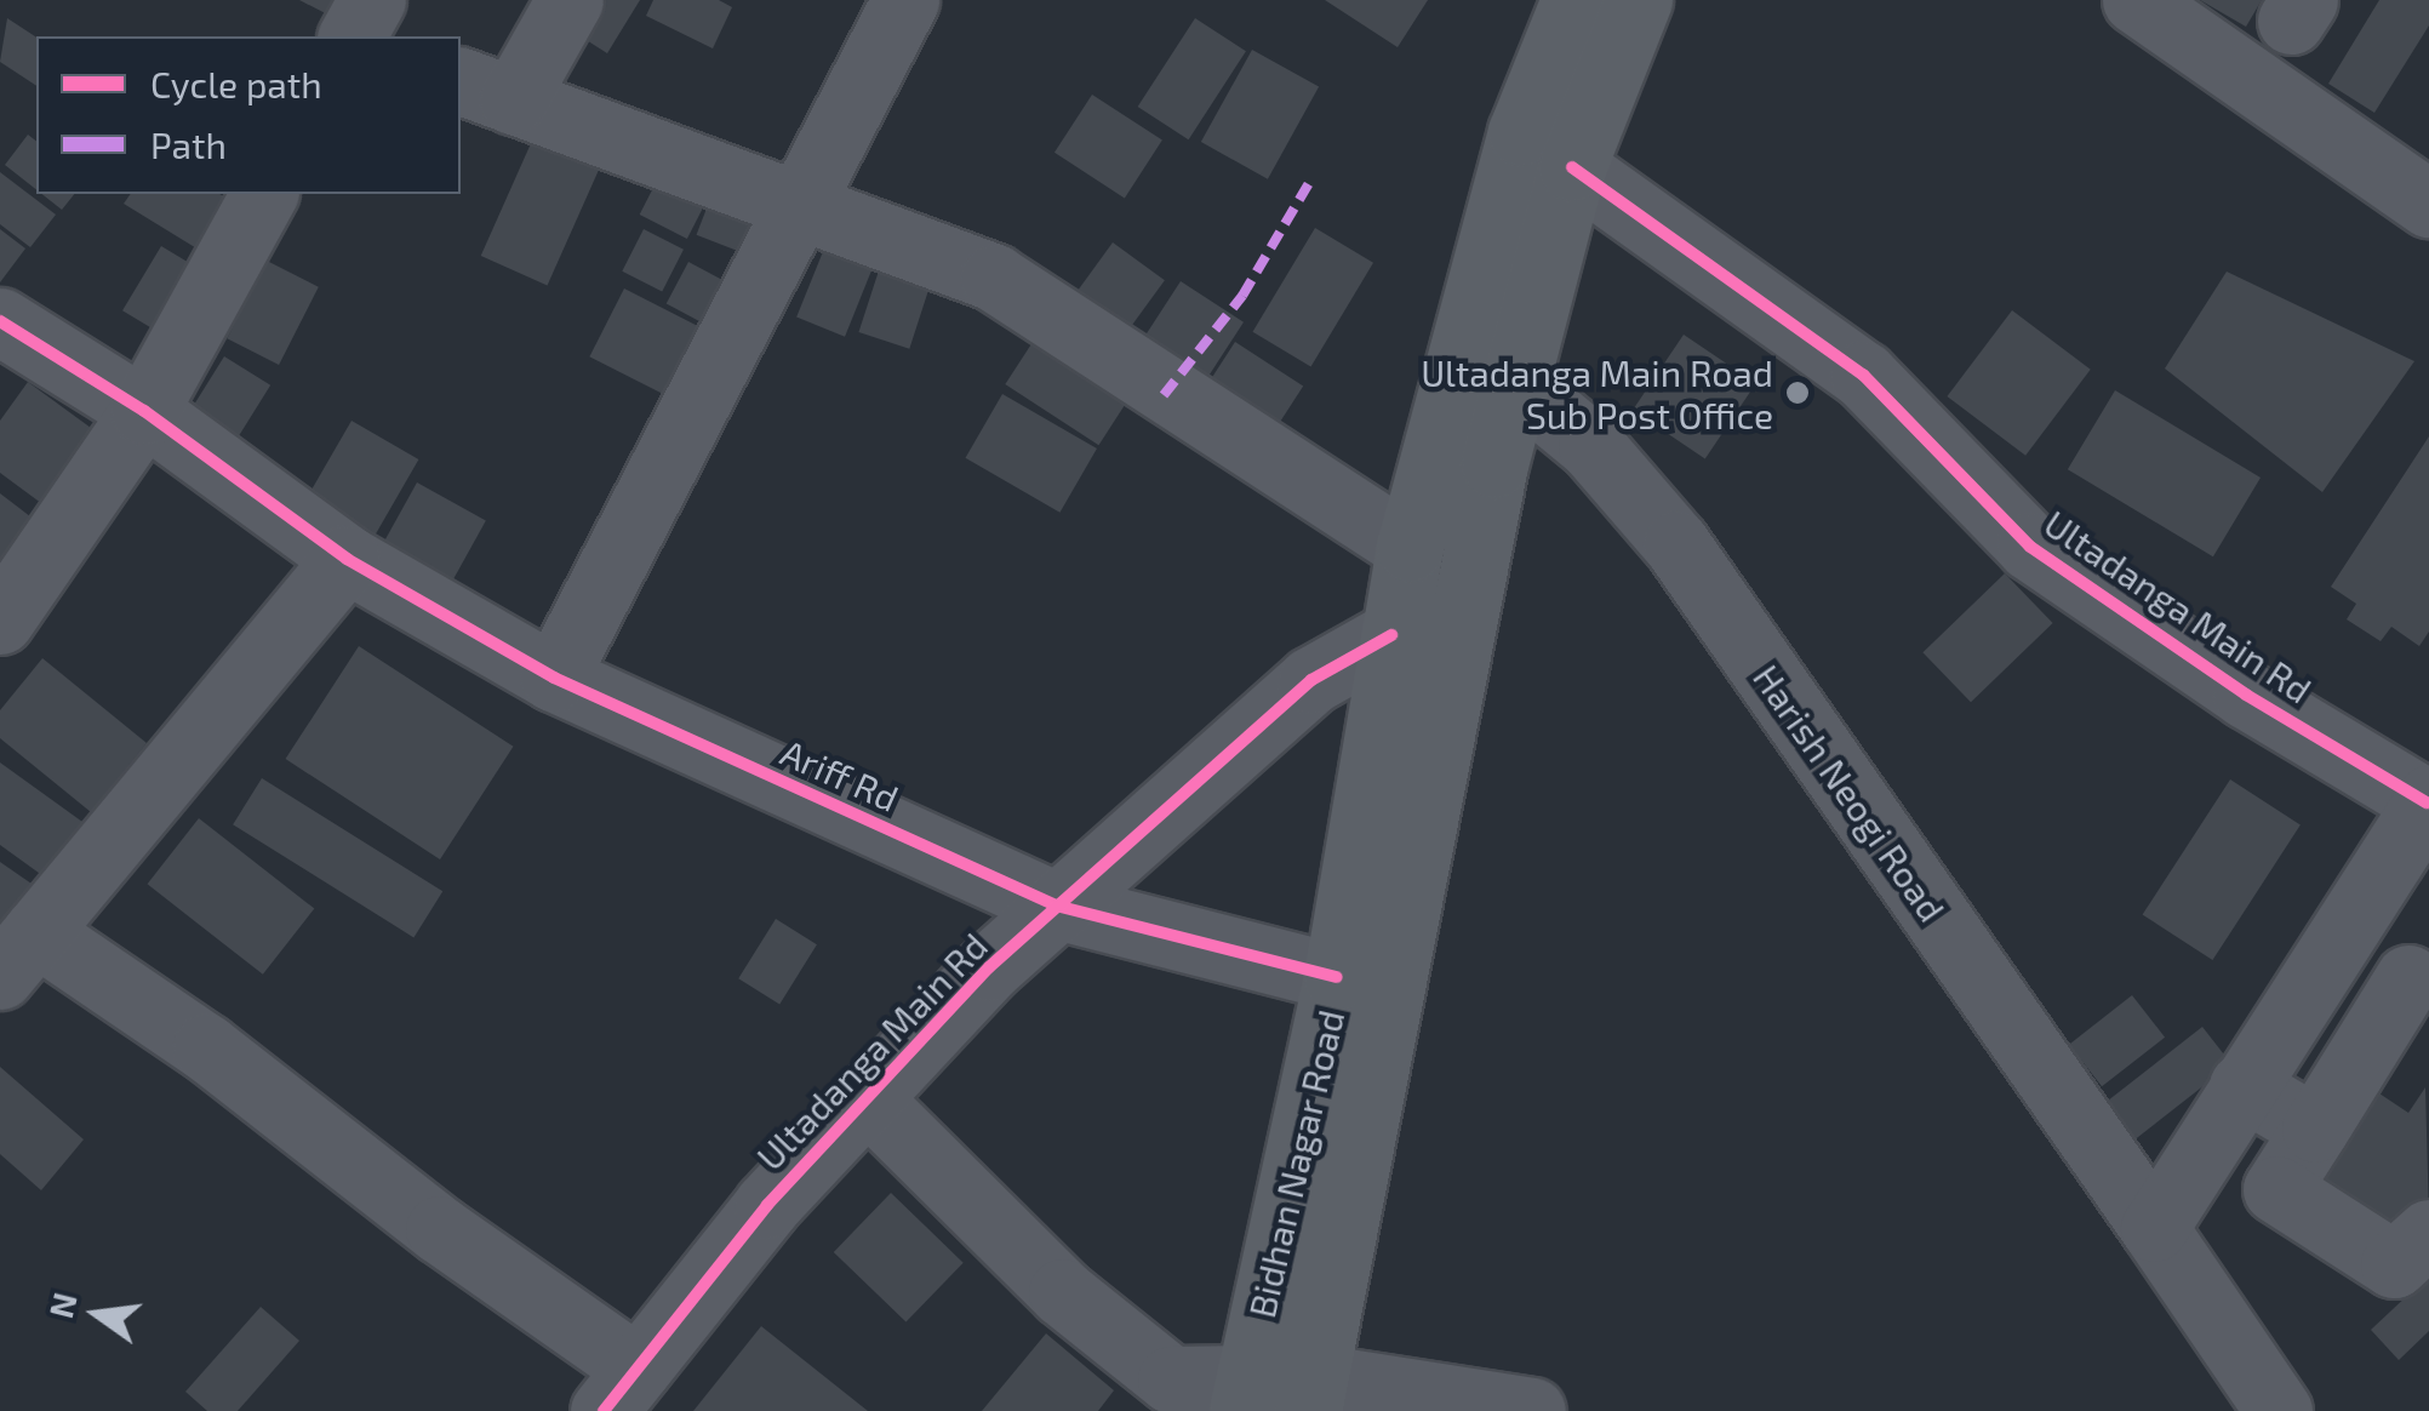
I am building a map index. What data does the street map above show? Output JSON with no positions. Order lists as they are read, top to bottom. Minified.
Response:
{"streets":{"main road":["Bidhan Nagar Road"],"street":["Ultadanga Main Rd","Ariff Rd","Harish Neogi Road"]},"crossings":[["Ultadanga Main Rd","Ariff Rd"],["Ultadanga Main Rd","Bidhan Nagar Road"],["Ariff Rd","Bidhan Nagar Road"],["Harish Neogi Road","Bidhan Nagar Road"]],"places":["Ultadanga Main Road Sub Post Office"],"legend":["Cycle path","Path"],"north":"left"}
